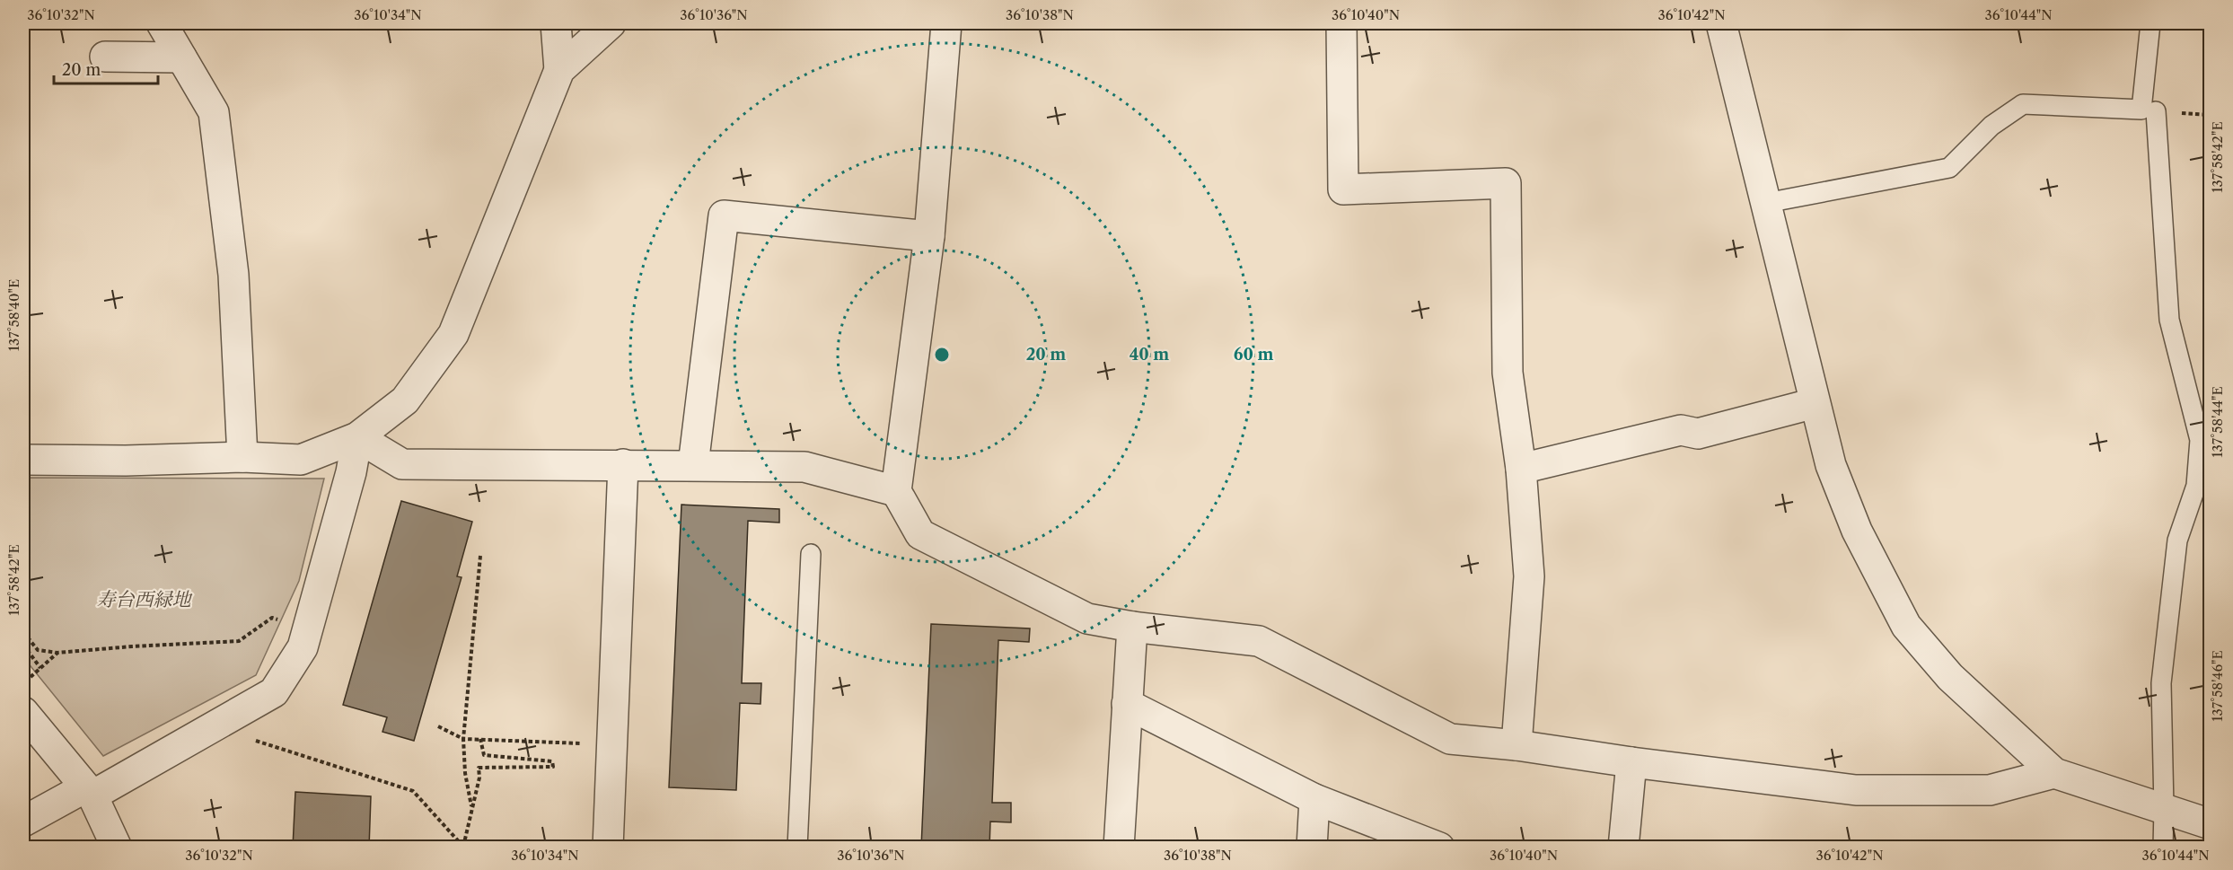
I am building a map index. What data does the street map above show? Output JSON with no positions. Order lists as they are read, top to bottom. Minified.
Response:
{"parks":["寿台西緑地"],"scale_bar":"20 m","coordinates":["36°10'32\"N","36°10'34\"N","36°10'36\"N","36°10'38\"N","36°10'40\"N","36°10'42\"N","36°10'44\"N","137°58'42\"E","137°58'40\"E","137°58'44\"E","137°58'46\"E"],"rings":["20 m","40 m","60 m"]}
